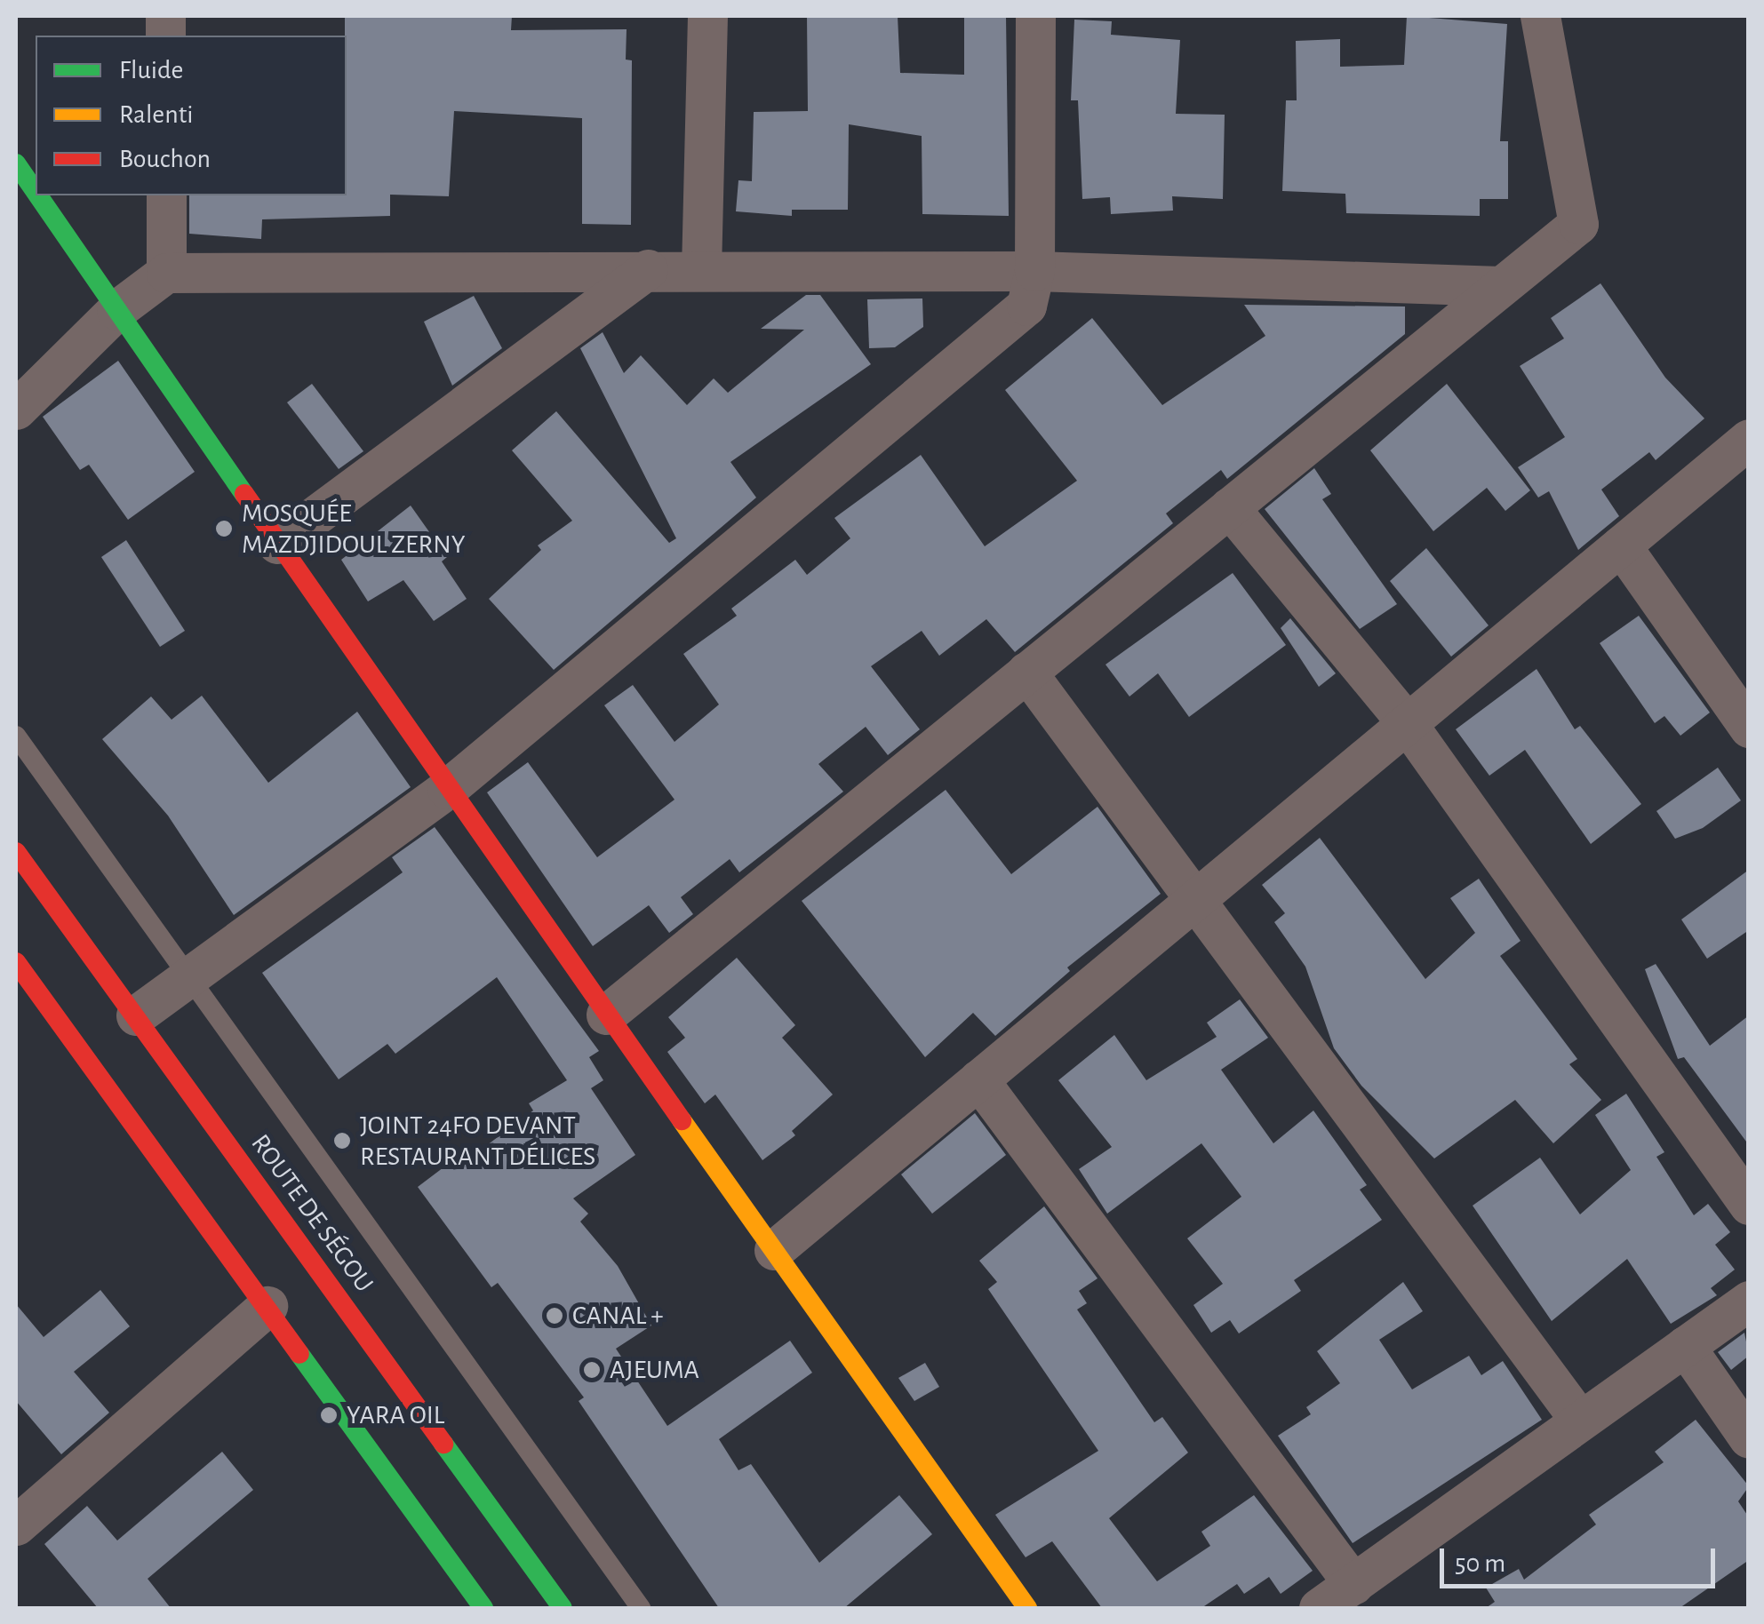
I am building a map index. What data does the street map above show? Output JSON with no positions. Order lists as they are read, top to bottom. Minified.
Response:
{"streets":{"main road":["ROUTE DE SÉGOU"]},"places":["MOSQUÉE MAZDJIDOUL ZERNY","JOINT 24FO DEVANT RESTAURANT DÉLICES","CANAL +","AJEUMA","YARA OIL"],"legend":["Fluide","Ralenti","Bouchon"],"scale_bar":"50 m"}
